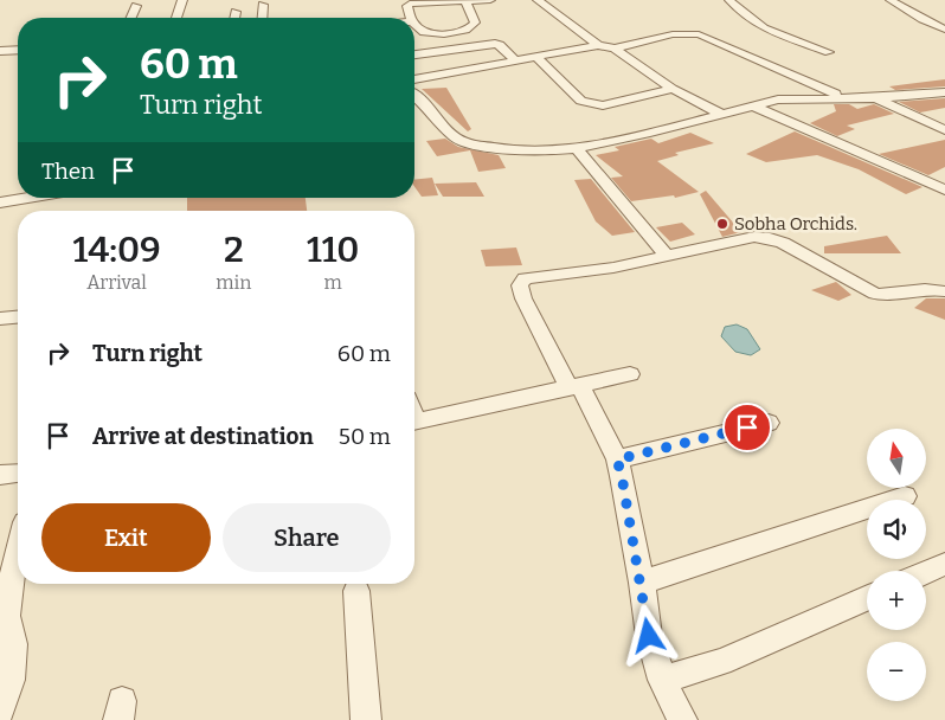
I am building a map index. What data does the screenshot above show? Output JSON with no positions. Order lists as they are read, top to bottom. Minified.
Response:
{"places":["Sobha Orchids."],"north":"top","page":{"turn":["60 m","Turn right"],"then":"Then","eta":["14:09","Arrival","2","min","110","m"],"list":[{"name":"Turn right","value":"60 m"},{"name":"Arrive at destination","value":"50 m"}],"map_buttons":["+","−"],"buttons":["Exit","Share"]}}
